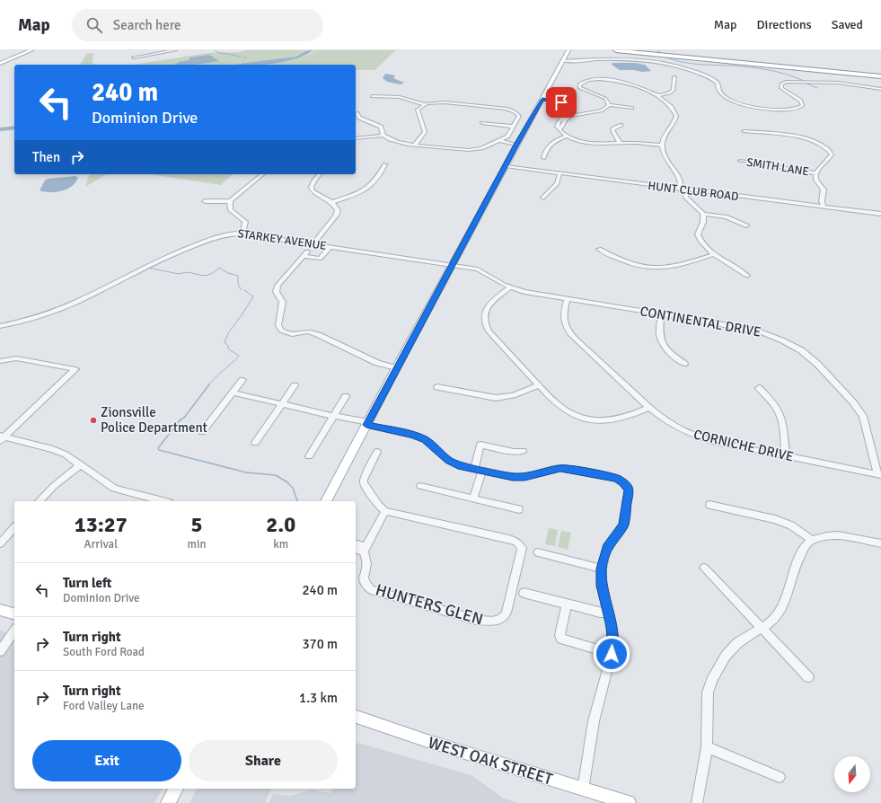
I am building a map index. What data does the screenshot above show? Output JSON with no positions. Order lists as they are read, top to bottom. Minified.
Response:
{"streets":{"main road":["WEST OAK STREET"],"street":["SMITH LANE","HUNT CLUB ROAD","STARKEY AVENUE","CONTINENTAL DRIVE","CORNICHE DRIVE","HUNTERS GLEN"]},"crossings":[["STARKEY AVENUE","CONTINENTAL DRIVE"],["CONTINENTAL DRIVE","CORNICHE DRIVE"]],"places":["Zionsville Police Department"],"north":"bottom","page":{"header":"Map","search":"Search here","nav":["Map","Directions","Saved"],"turn":["240 m","Dominion Drive"],"then":"Then","eta":["13:27","Arrival","5","min","2.0","km"],"list":[{"name":"Turn left","note":"Dominion Drive","value":"240 m"},{"name":"Turn right","note":"South Ford Road","value":"370 m"},{"name":"Turn right","note":"Ford Valley Lane","value":"1.3 km"}],"buttons":["Exit","Share"]}}
